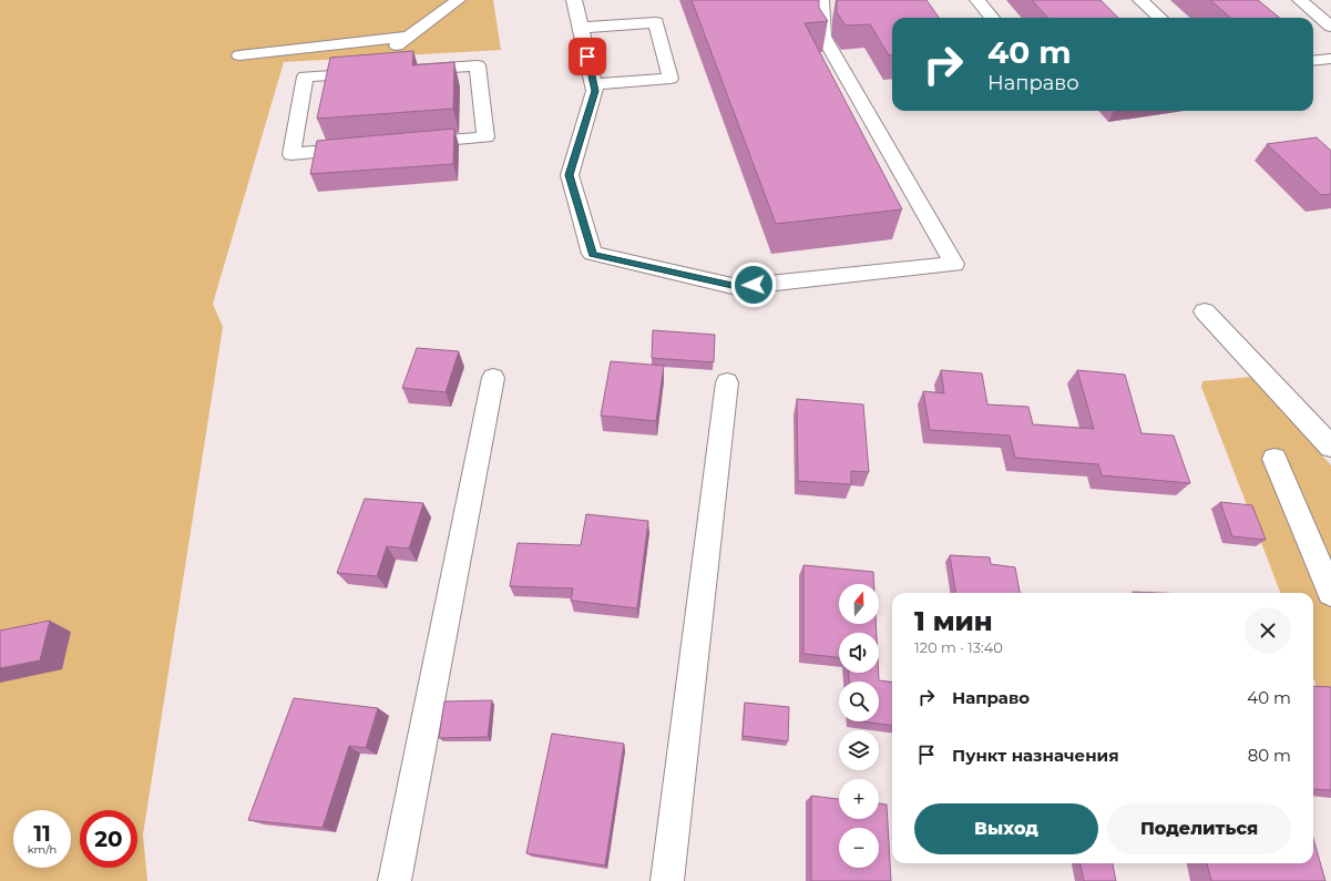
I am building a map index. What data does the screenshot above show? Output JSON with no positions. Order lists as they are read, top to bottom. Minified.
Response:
{"north":"top","page":{"turn":["40 m","Направо"],"map_buttons":["+","−"],"heading":["1 мин","120 m · 13:40"],"list":[{"name":"Направо","value":"40 m"},{"name":"Пункт назначения","value":"80 m"}],"buttons":["Выход","Поделиться"],"speed":"11 km/h","limit":"20"}}
